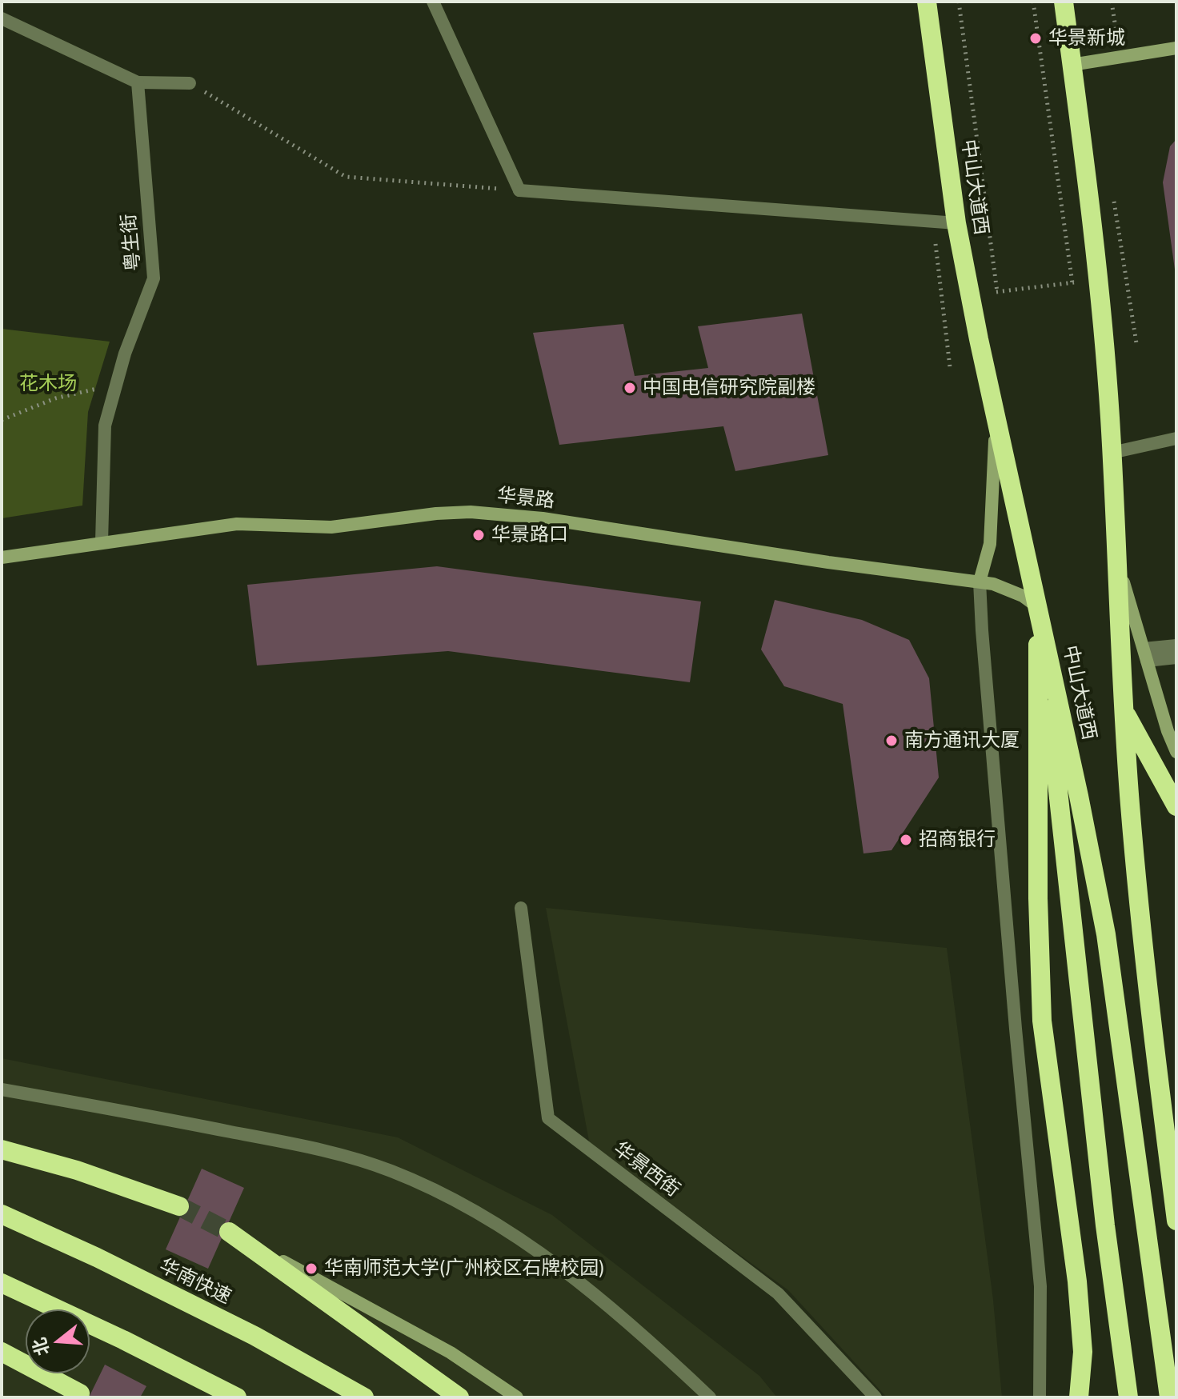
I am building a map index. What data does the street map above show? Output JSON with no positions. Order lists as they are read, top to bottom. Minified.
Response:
{"streets":{"highway":["中山大道西","华南快速"],"street":["粤生街","华景路","华景西街"]},"crossings":[["中山大道西","华景路"],["粤生街","华景路"]],"parks":["花木场"],"places":["华景新城","中国电信研究院副楼","华景路口","南方通讯大厦","招商银行","华南师范大学(广州校区石牌校园)"],"north":"left"}
